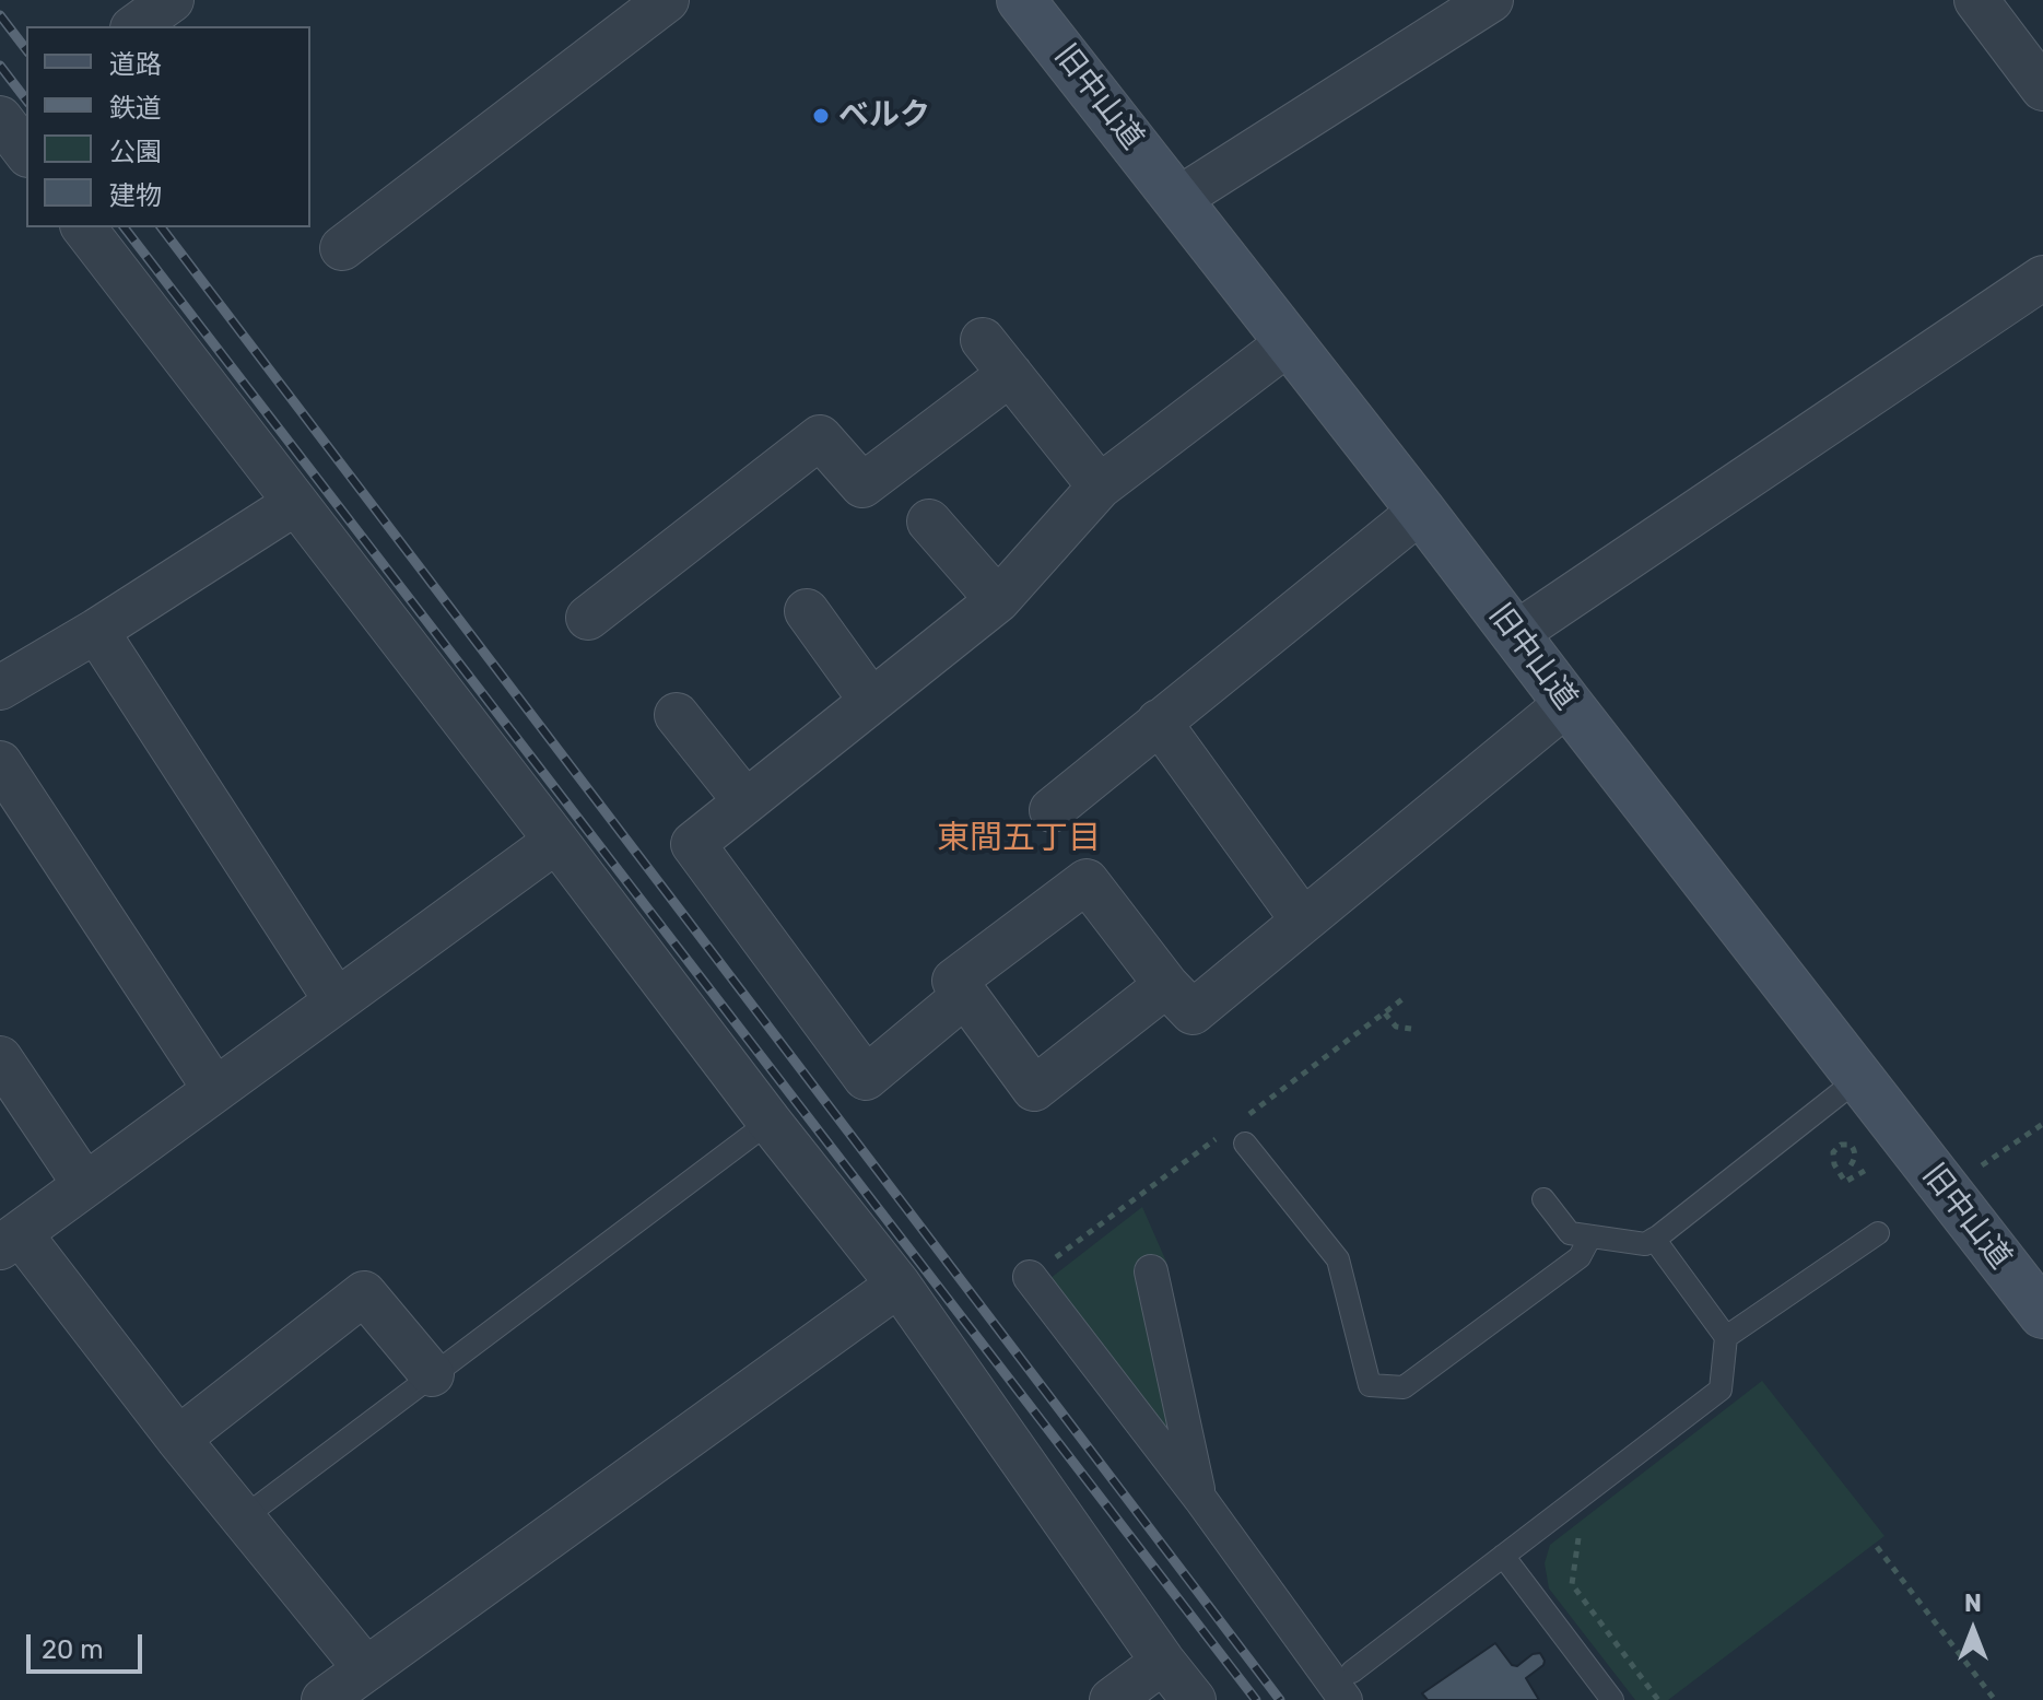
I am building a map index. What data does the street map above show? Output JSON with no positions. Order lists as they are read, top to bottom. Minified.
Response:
{"streets":{"main road":["旧中山道"]},"districts":["東間五丁目"],"places":["ベルク"],"legend":["道路","鉄道","公園","建物"],"scale_bar":"20 m","north":"top"}
